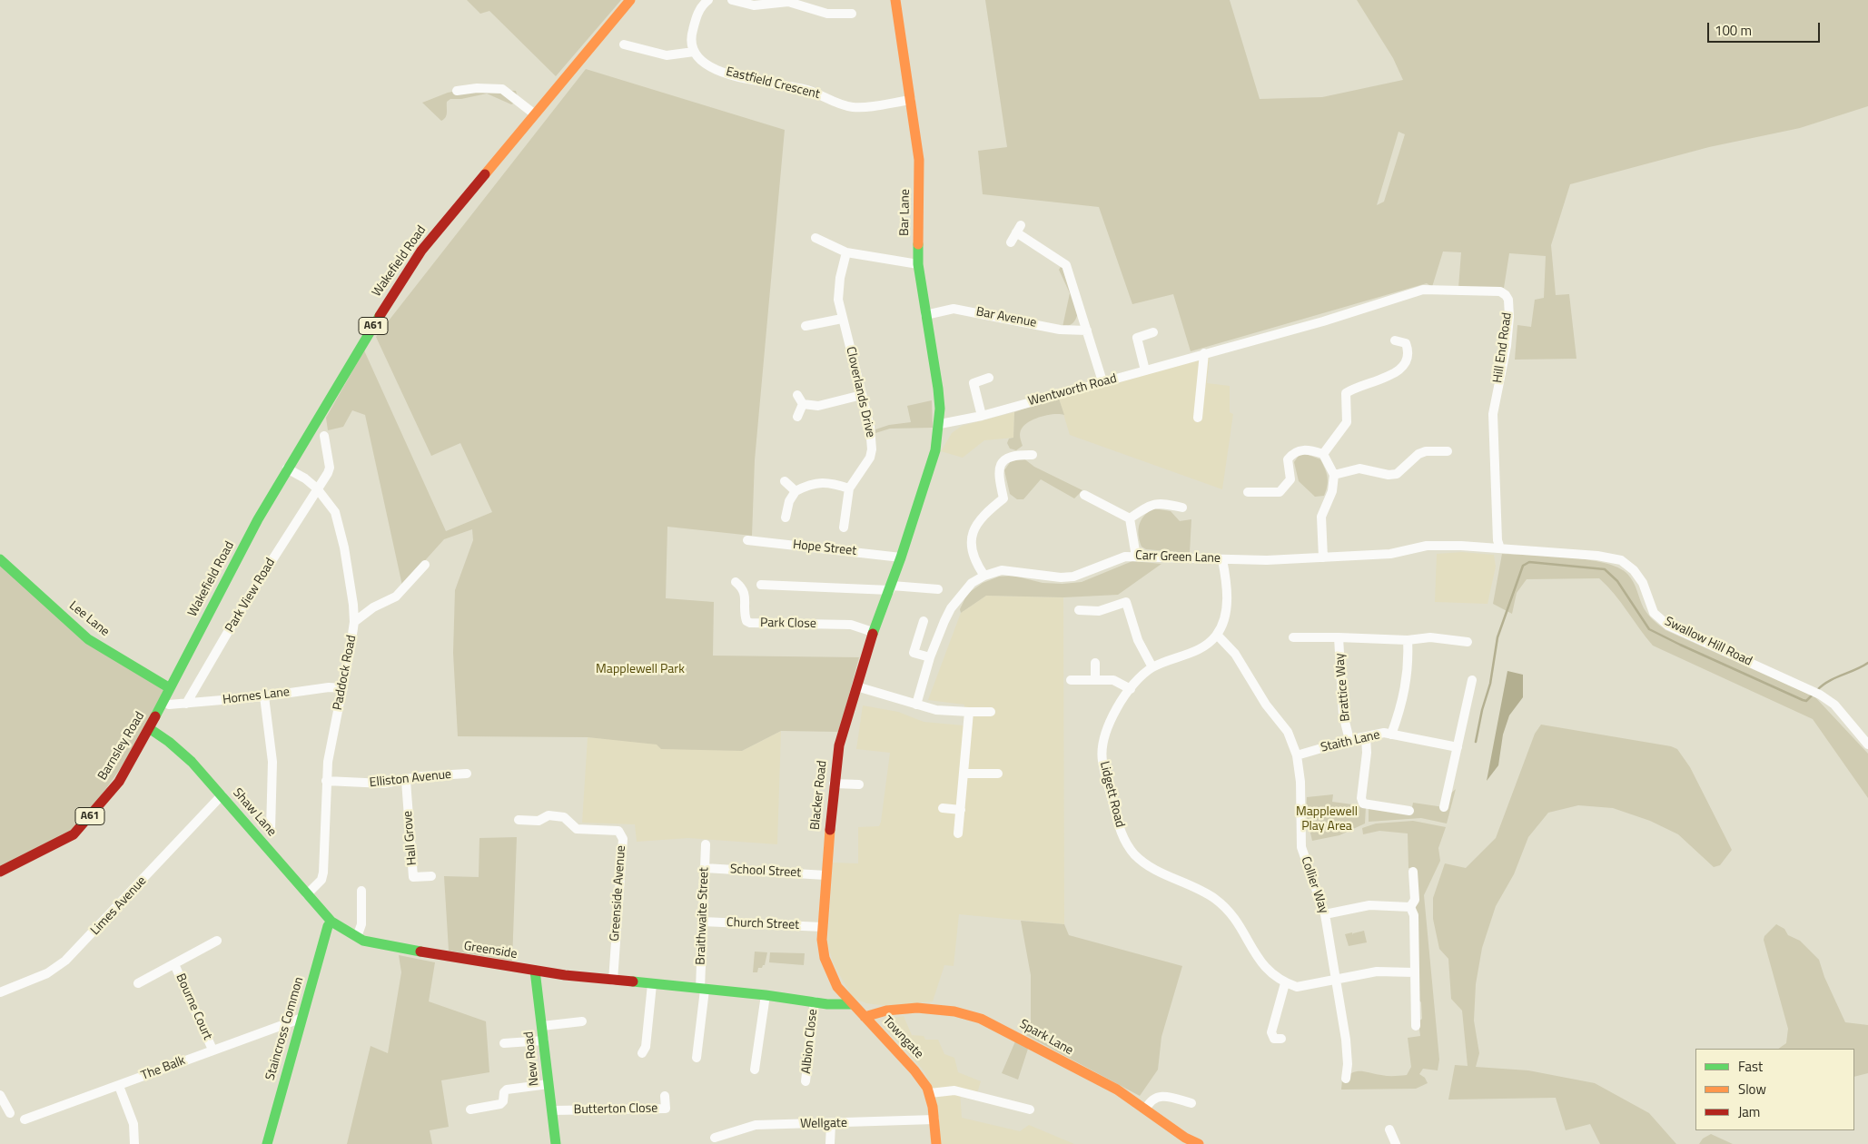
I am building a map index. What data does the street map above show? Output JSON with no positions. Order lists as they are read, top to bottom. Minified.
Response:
{"streets":{"main road":["Bar Lane","Wakefield Road","A61","Lee Lane","Barnsley Road","Blacker Road","Shaw Lane","Greenside","Staincross Common","Towngate","Spark Lane","New Road"],"street":["Eastfield Crescent","Bar Avenue","Hill End Road","Wentworth Road","Cloverlands Drive","Hope Street","Carr Green Lane","Park View Road","Park Close","Swallow Hill Road","Paddock Road","Brattice Way","Hornes Lane","Staith Lane","Elliston Avenue","Lidgett Road","Hall Grove","School Street","Collier Way","Greenside Avenue","Limes Avenue","Braithwaite Street","Church Street","Bourne Court","Albion Close","The Balk","Butterton Close","Wellgate"]},"crossings":[["Eastfield Crescent","Bar Lane"],["Bar Lane","Bar Avenue"],["Bar Lane","Wentworth Road"],["Bar Lane","Blacker Road"],["Wakefield Road","Lee Lane"],["Wakefield Road","Paddock Road"],["Wakefield Road","Barnsley Road"],["Hill End Road","Wentworth Road"],["Hill End Road","Carr Green Lane"],["Hill End Road","Swallow Hill Road"],["Wentworth Road","Blacker Road"],["Hope Street","Blacker Road"],["Carr Green Lane","Swallow Hill Road"],["Carr Green Lane","Lidgett Road"],["Park View Road","Paddock Road"],["Park View Road","Hornes Lane"],["Lee Lane","Barnsley Road"],["Park Close","Blacker Road"],["Paddock Road","Hornes Lane"],["Paddock Road","Elliston Avenue"],["Paddock Road","Shaw Lane"],["Brattice Way","Staith Lane"],["Staith Lane","Collier Way"],["Barnsley Road","Shaw Lane"],["Elliston Avenue","Hall Grove"],["Lidgett Road","Collier Way"],["Blacker Road","School Street"],["Blacker Road","Church Street"],["Blacker Road","Greenside"],["Blacker Road","Towngate"],["Shaw Lane","Limes Avenue"],["Shaw Lane","Greenside"],["Shaw Lane","Staincross Common"],["School Street","Braithwaite Street"],["Greenside Avenue","Greenside"],["Braithwaite Street","Church Street"],["Braithwaite Street","Greenside"],["Greenside","Staincross Common"],["Greenside","Towngate"],["Greenside","Albion Close"],["Greenside","New Road"],["Bourne Court","The Balk"],["Staincross Common","The Balk"],["Towngate","Spark Lane"],["Towngate","Wellgate"],["New Road","Butterton Close"]],"parks":["Mapplewell Park","Mapplewell Play Area"],"legend":["Fast","Slow","Jam"],"scale_bar":"100 m"}
